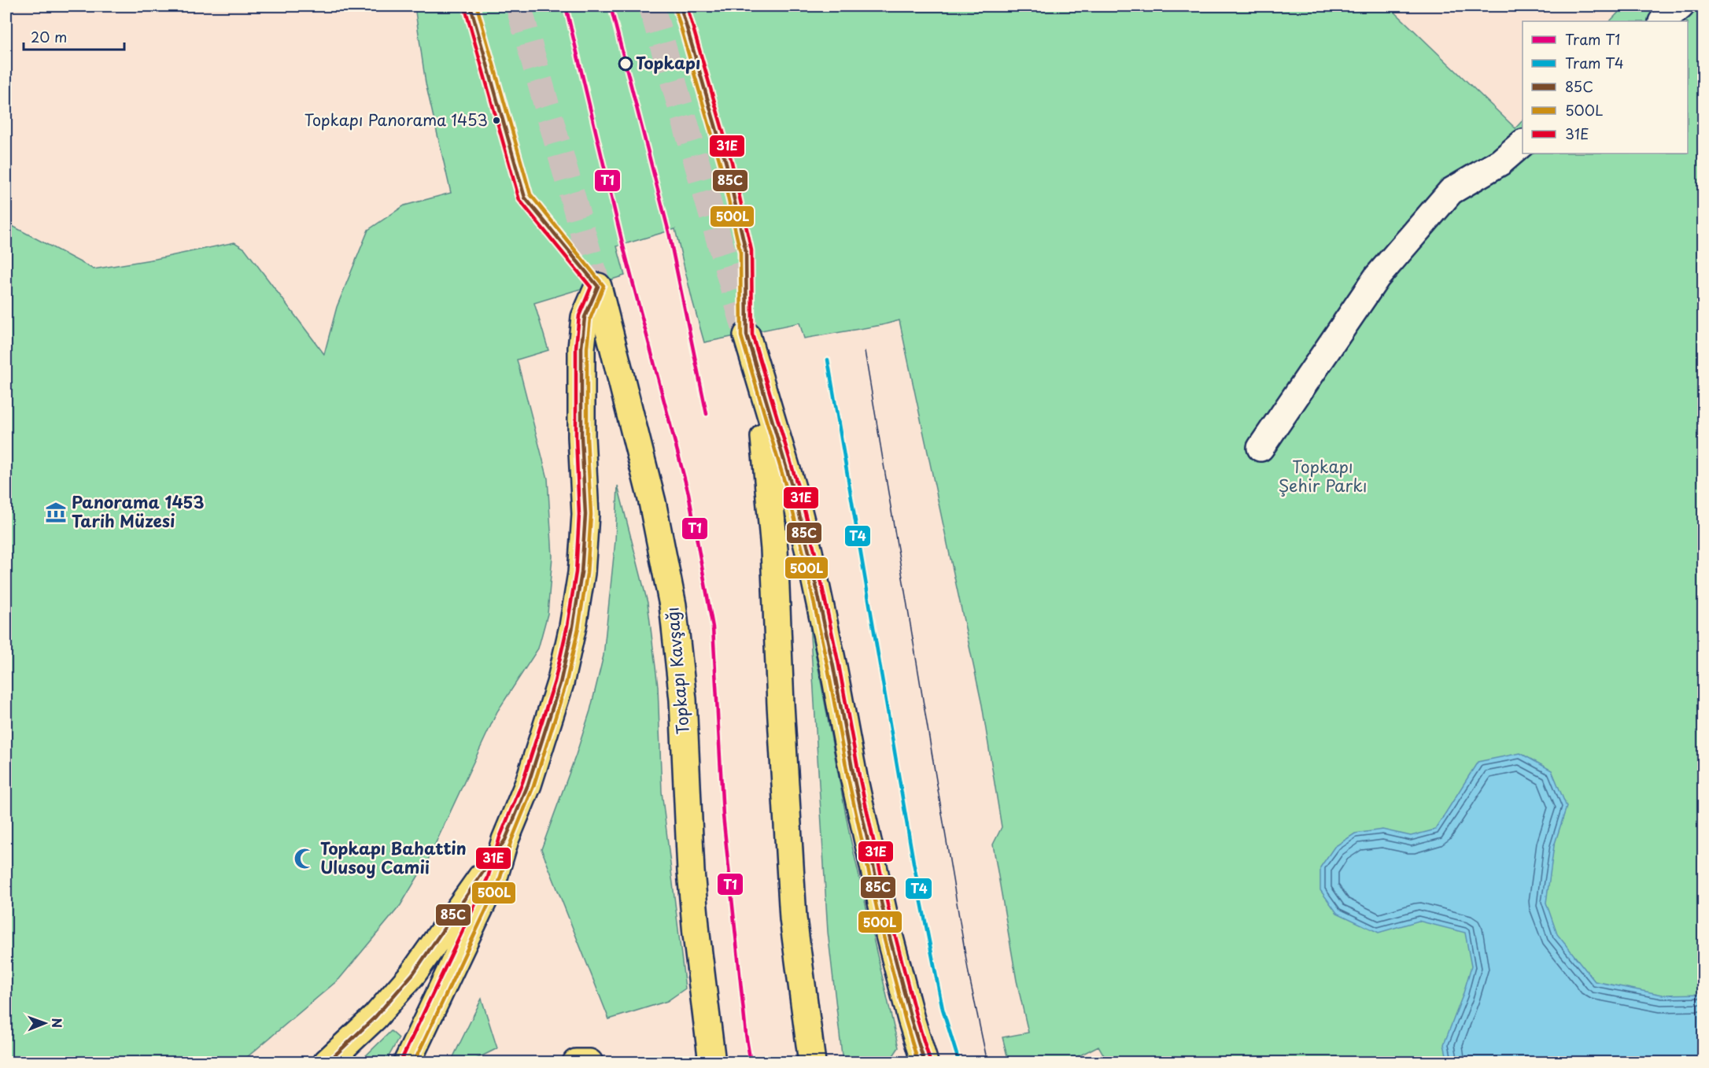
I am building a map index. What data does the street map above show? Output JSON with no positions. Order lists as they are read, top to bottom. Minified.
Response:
{"streets":{"main road":["Topkapı Kavşağı"]},"parks":["Topkapı Şehir Parkı"],"places":{"other":["Topkapı","Topkapı Panorama 1453"],"museum":["Panorama 1453 Tarih Müzesi"],"mosque":["Topkapı Bahattin Ulusoy Camii"]},"lines":["tram line T1","transit line 85C","transit line 500L","transit line 31E","tram line T4"],"legend":["Tram T1","Tram T4","85C","500L","31E"],"scale_bar":"20 m","north":"right"}
